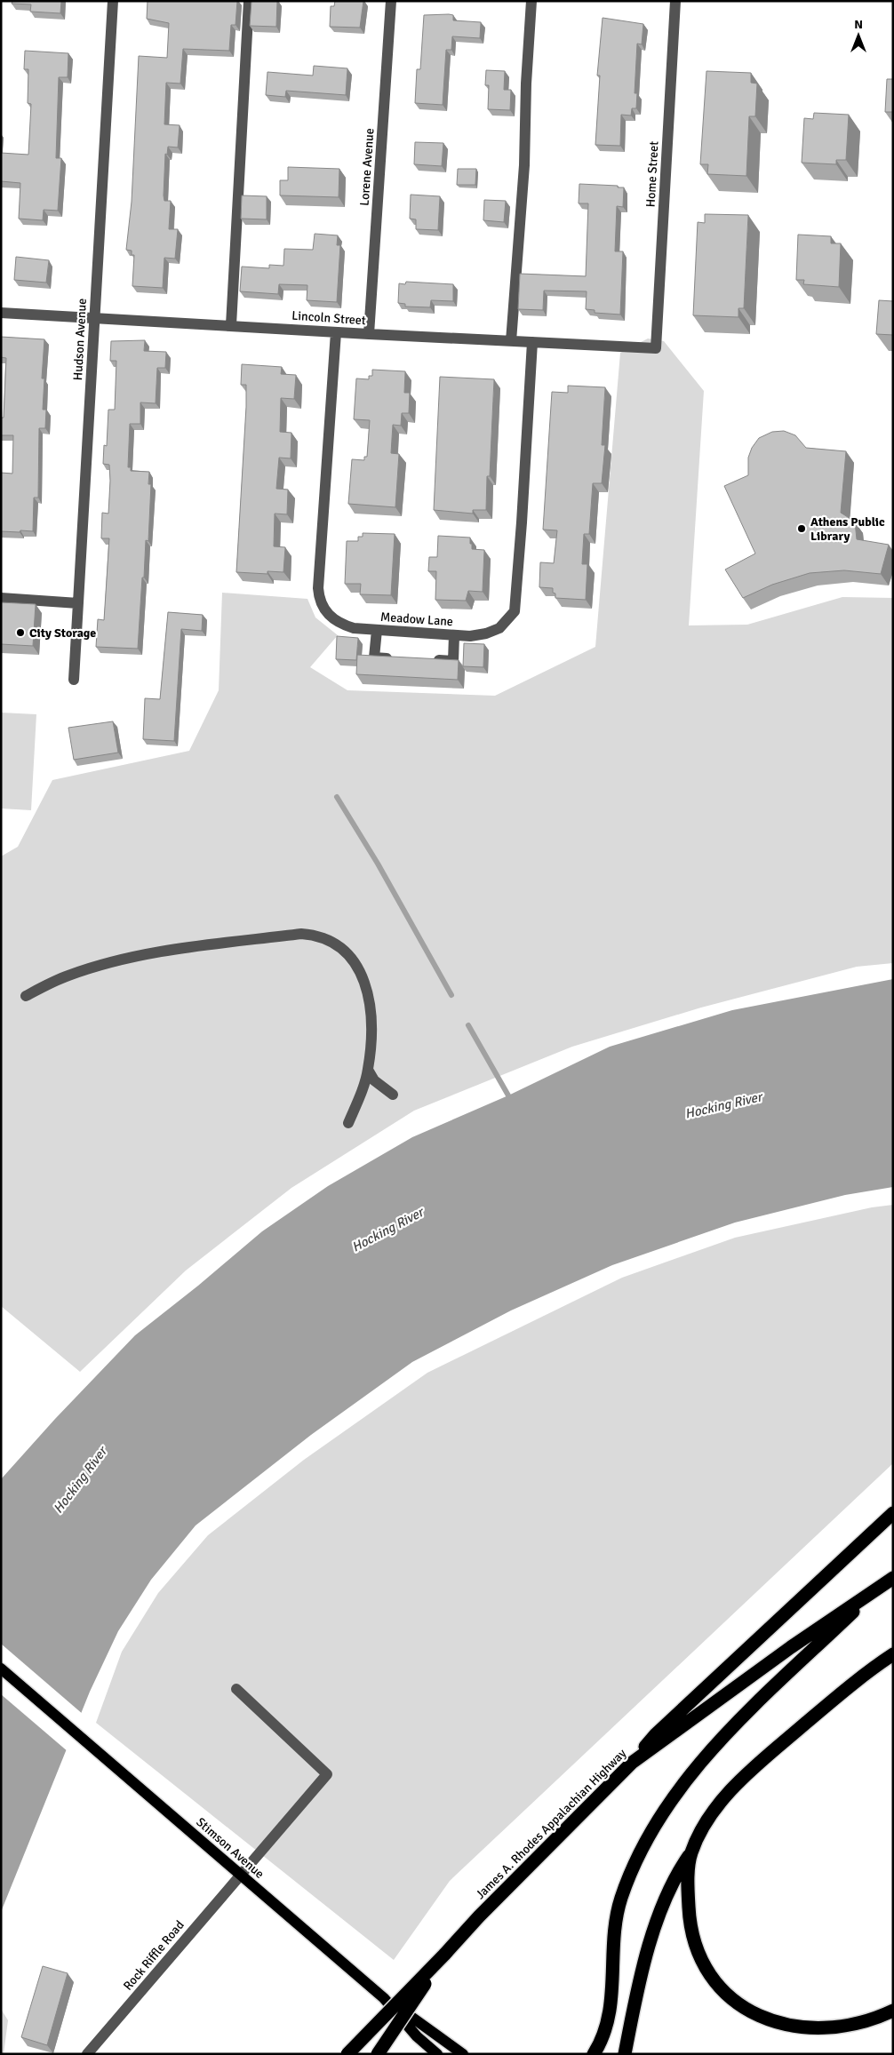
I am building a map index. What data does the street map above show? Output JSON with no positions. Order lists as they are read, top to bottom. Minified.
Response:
{"streets":{"highway":["James A. Rhodes Appalachian Highway"],"main road":["Stimson Avenue"],"street":["Lorene Avenue","Home Street","Lincoln Street","Hudson Avenue","Meadow Lane","Rock Riffle Road"]},"crossings":[["Lorene Avenue","Lincoln Street"],["Home Street","Lincoln Street"],["Lincoln Street","Hudson Avenue"],["Lincoln Street","Meadow Lane"],["Stimson Avenue","Rock Riffle Road"]],"water":["Hocking River"],"places":["Athens Public Library","City Storage"],"north":"top"}
